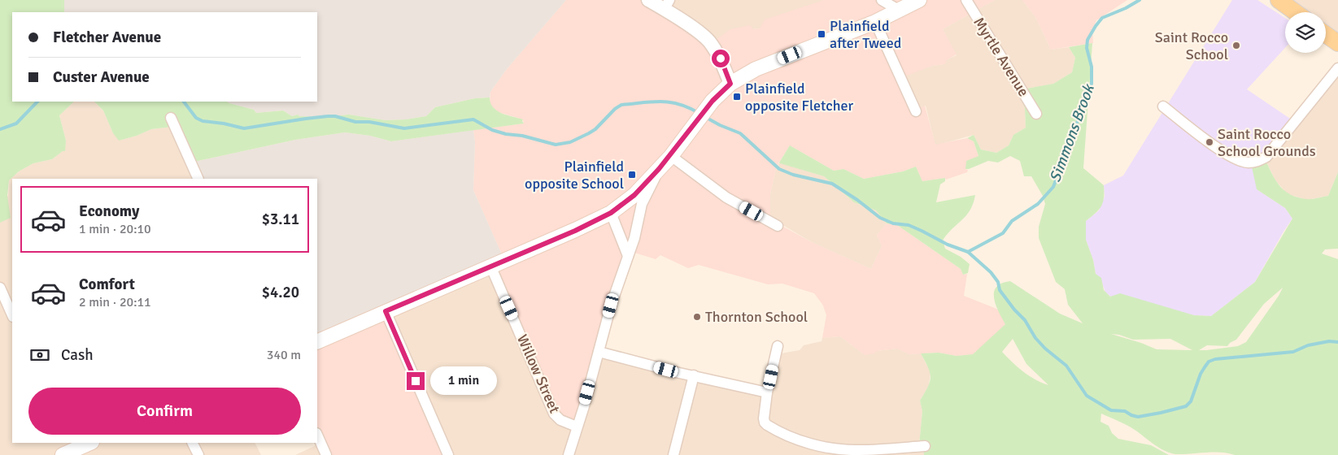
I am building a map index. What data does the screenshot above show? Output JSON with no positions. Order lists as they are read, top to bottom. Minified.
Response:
{"streets":{"street":["Myrtle Avenue","Willow Street"]},"water":["Simmons Brook"],"places":{"transit":["Plainfield after Tweed","Plainfield opposite Fletcher","Plainfield opposite School"],"other":["Saint Rocco School","Saint Rocco School Grounds","Thornton School"]},"page":{"banner":["Fletcher Avenue","Custer Avenue"],"list":[{"name":"Economy","note":"1 min · 20:10","value":"$3.11"},{"name":"Comfort","note":"2 min · 20:11","value":"$4.20"}],"pay":["Cash","340 m"],"bubble":"1 min","buttons":"Confirm"}}
